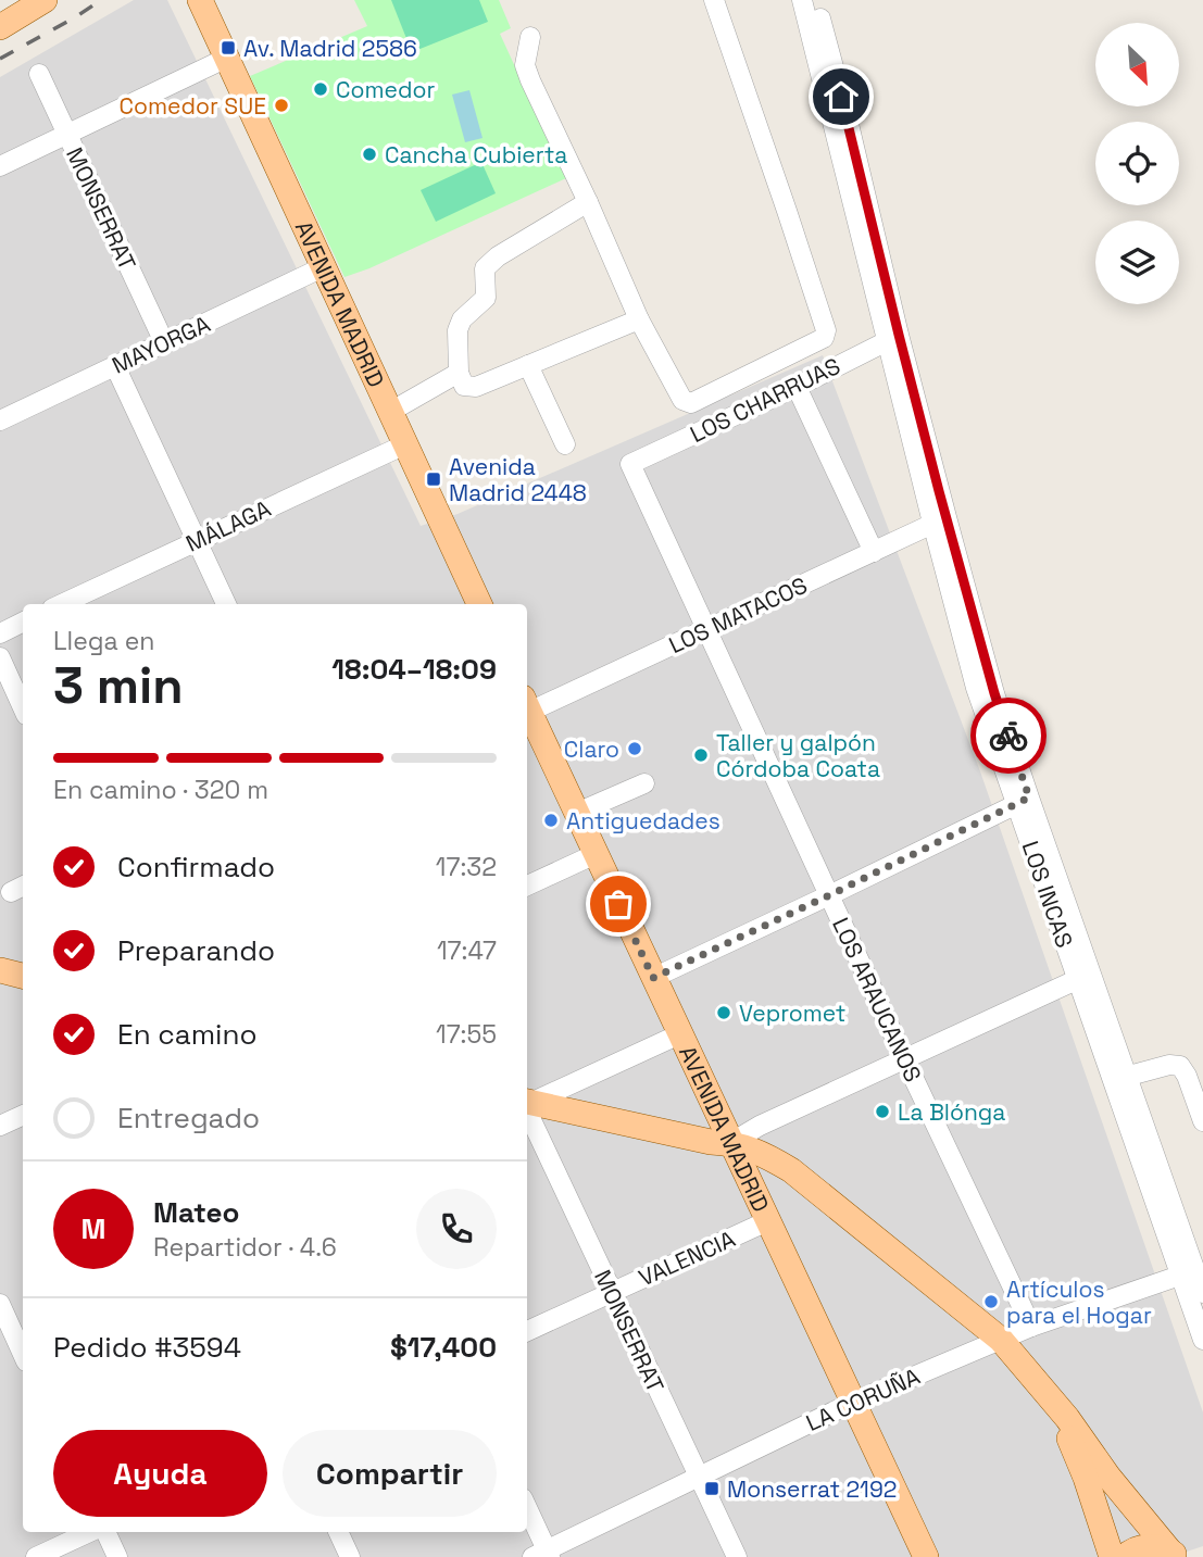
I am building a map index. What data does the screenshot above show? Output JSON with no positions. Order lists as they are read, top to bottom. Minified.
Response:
{"streets":{"main road":["AVENIDA MADRID"],"street":["MONSERRAT","MAYORGA","LOS CHARRUAS","MÁLAGA","LOS MATACOS","LOS INCAS","LOS ARAUCANOS","VALENCIA","LA CORUÑA"]},"crossings":[["MONSERRAT","MAYORGA"],["MONSERRAT","VALENCIA"],["MONSERRAT","LA CORUÑA"],["AVENIDA MADRID","MAYORGA"],["AVENIDA MADRID","MÁLAGA"],["AVENIDA MADRID","VALENCIA"],["AVENIDA MADRID","LA CORUÑA"],["LOS CHARRUAS","LOS INCAS"],["LOS CHARRUAS","LOS ARAUCANOS"],["LOS MATACOS","LOS INCAS"],["LOS MATACOS","LOS ARAUCANOS"],["LOS INCAS","LA CORUÑA"],["LOS ARAUCANOS","LA CORUÑA"]],"places":{"transit":["Av. Madrid 2586","Avenida Madrid 2448","Monserrat 2192"],"other":["Comedor","Comedor SUE","Cancha Cubierta","Claro","Taller y galpón Córdoba Coata","Antiguedades","Vepromet","La Blónga","Artículos para el Hogar"]},"north":"bottom right","page":{"heading":["3 min","Llega en","18:04–18:09"],"panel":["Mateo","Repartidor · 4.6","Pedido #3594","$17,400"],"bar":"En camino · 320 m","list":[["Confirmado","17:32"],["Preparando","17:47"],["En camino","17:55"],"Entregado"],"round":"M","buttons":["Ayuda","Compartir"]}}
